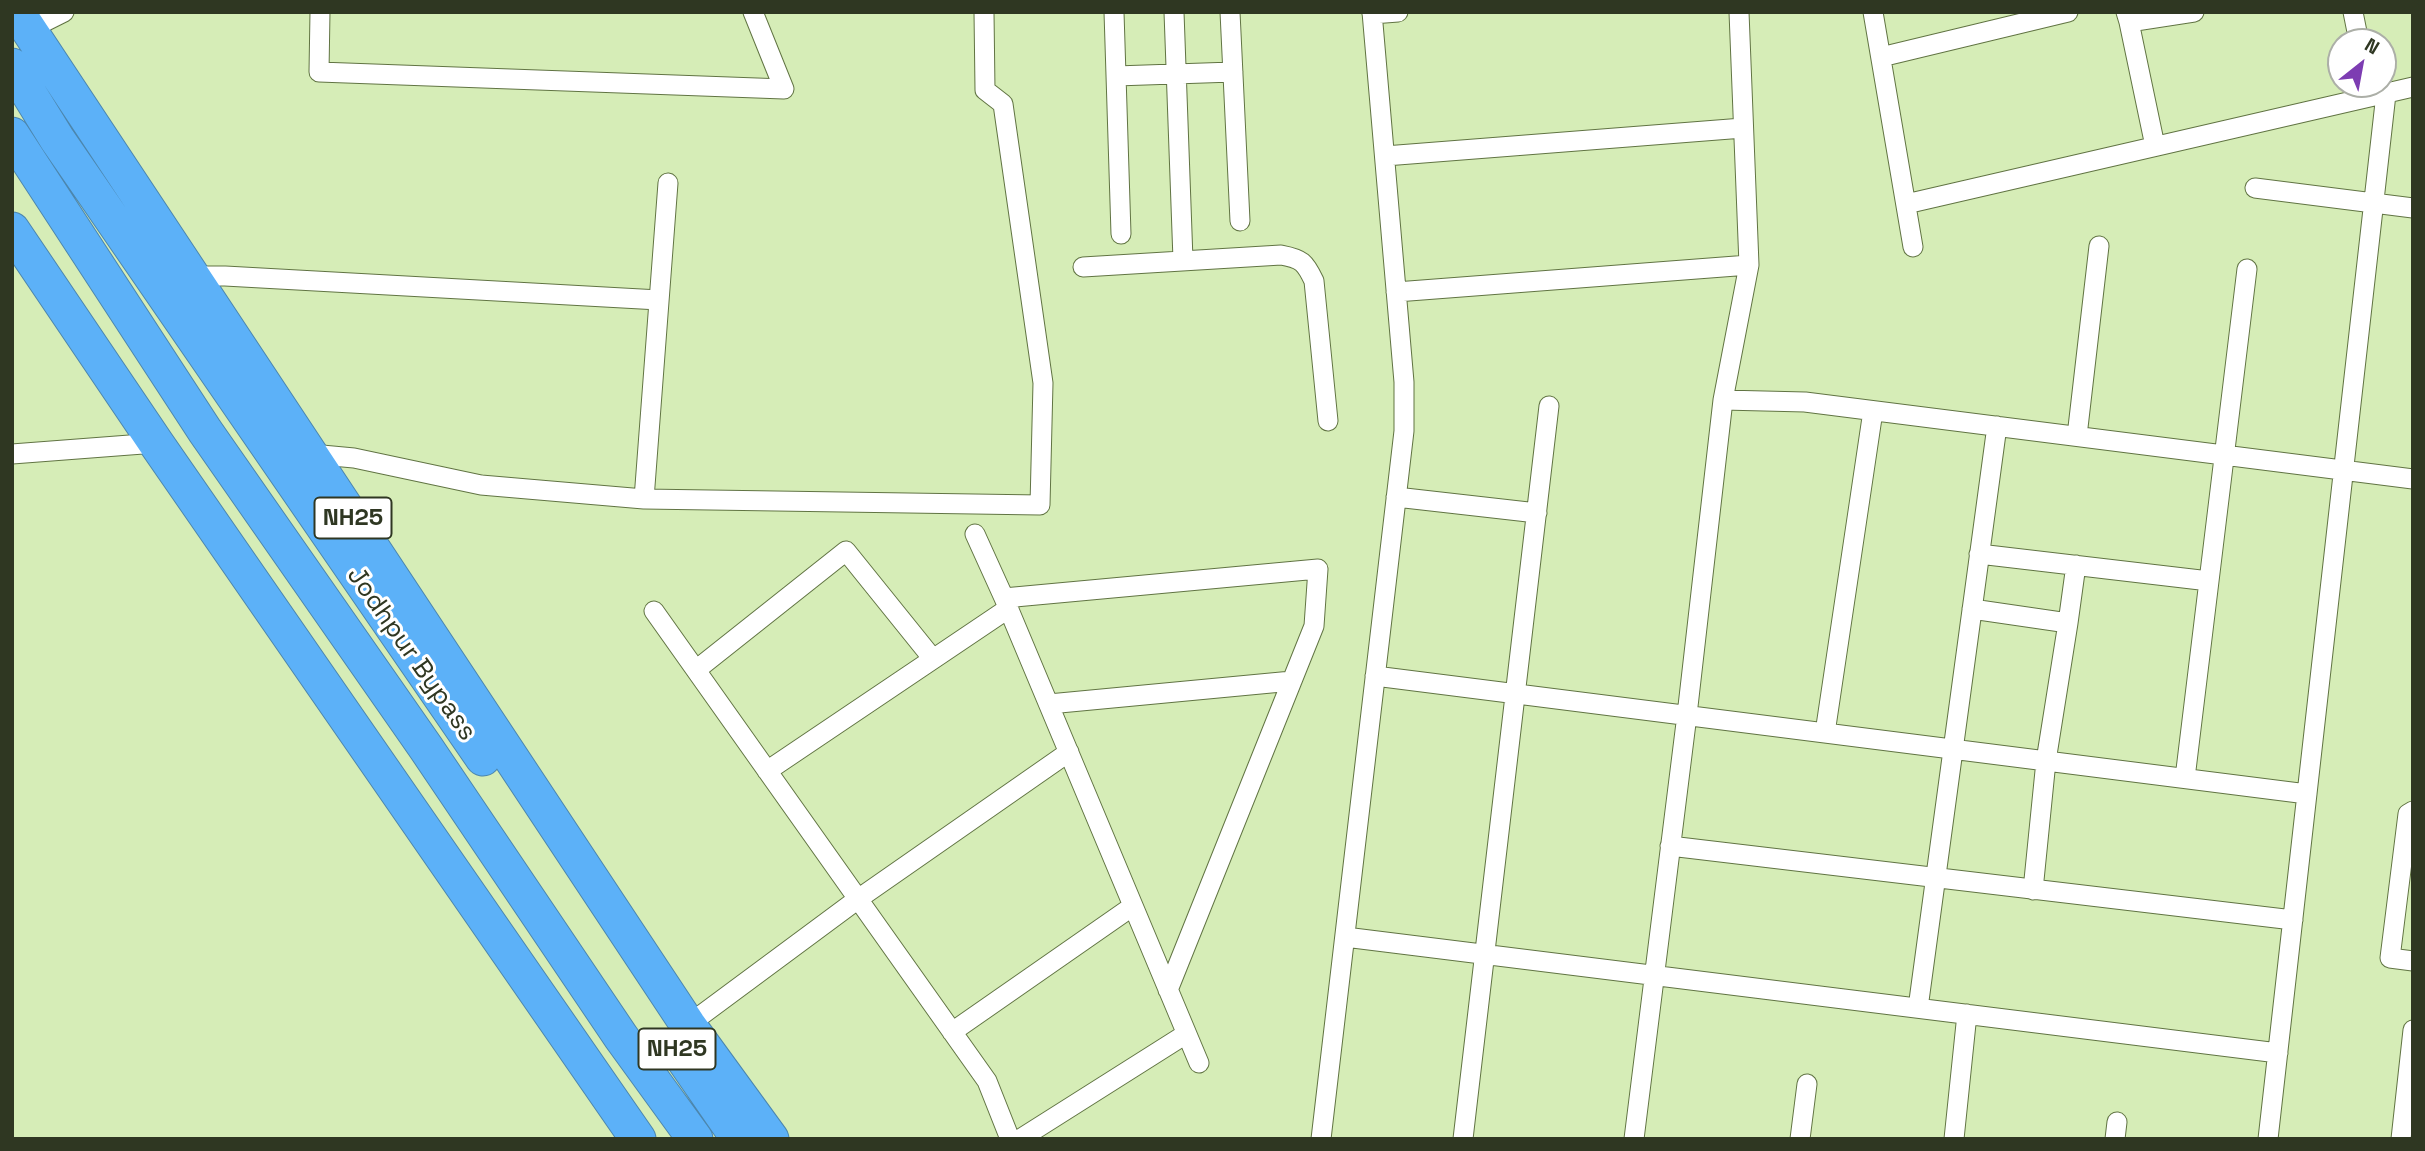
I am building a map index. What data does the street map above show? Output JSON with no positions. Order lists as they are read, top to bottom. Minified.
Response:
{"streets":{"highway":["NH25","Jodhpur Bypass"]},"north":"top right"}
